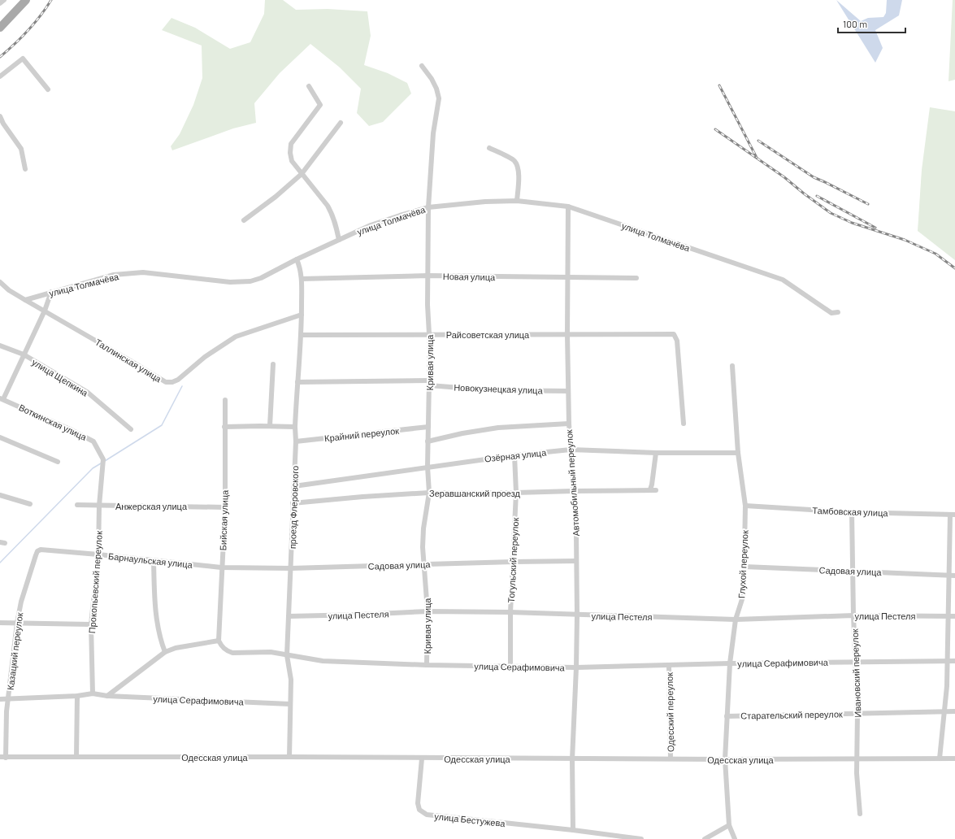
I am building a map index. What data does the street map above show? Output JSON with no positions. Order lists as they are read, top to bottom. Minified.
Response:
{"streets":{"street":["улица Толмачёва","Новая улица","Райсоветская улица","Таллинская улица","Кривая улица","улица Щепкина","Новокузнецкая улица","Воткинская улица","Крайний переулок","Озёрная улица","Автомобильный переулок","Зеравшанский проезд","Анжерская улица","проезд Флеровского","Тамбовская улица","Бийская улица","Барнаульская улица","Тогульский переулок","Глухой переулок","Садовая улица","Прокопьевский переулок","улица Пестеля","Казацкий переулок","улица Серафимовича","Ивановский переулок","Одесский переулок","Старательский переулок","Одесская улица","улица Бестужева"]},"crossings":[["улица Толмачёва","Таллинская улица"],["улица Толмачёва","Кривая улица"],["улица Толмачёва","Автомобильный переулок"],["улица Толмачёва","проезд Флеровского"],["Новая улица","Кривая улица"],["Новая улица","Автомобильный переулок"],["Новая улица","проезд Флеровского"],["Райсоветская улица","Кривая улица"],["Райсоветская улица","Автомобильный переулок"],["Райсоветская улица","проезд Флеровского"],["Таллинская улица","проезд Флеровского"],["Кривая улица","Новокузнецкая улица"],["Кривая улица","Крайний переулок"],["Кривая улица","Озёрная улица"],["Кривая улица","Зеравшанский проезд"],["Кривая улица","Садовая улица"],["Кривая улица","улица Пестеля"],["Кривая улица","улица Серафимовича"],["Новокузнецкая улица","Автомобильный переулок"],["Новокузнецкая улица","проезд Флеровского"],["Воткинская улица","Прокопьевский переулок"],["Крайний переулок","проезд Флеровского"],["Озёрная улица","Автомобильный переулок"],["Озёрная улица","проезд Флеровского"],["Озёрная улица","Тогульский переулок"],["Озёрная улица","Глухой переулок"],["Автомобильный переулок","Зеравшанский проезд"],["Автомобильный переулок","Садовая улица"],["Автомобильный переулок","улица Пестеля"],["Автомобильный переулок","улица Серафимовича"],["Автомобильный переулок","Одесская улица"],["Зеравшанский проезд","проезд Флеровского"],["Зеравшанский проезд","Тогульский переулок"],["Анжерская улица","Бийская улица"],["Анжерская улица","Прокопьевский переулок"],["проезд Флеровского","Садовая улица"],["проезд Флеровского","улица Пестеля"],["проезд Флеровского","улица Серафимовича"],["проезд Флеровского","Одесская улица"],["Тамбовская улица","Глухой переулок"],["Тамбовская улица","Ивановский переулок"],["Бийская улица","Барнаульская улица"],["Бийская улица","Садовая улица"],["Бийская улица","улица Серафимовича"],["Барнаульская улица","Садовая улица"],["Барнаульская улица","Прокопьевский переулок"],["Барнаульская улица","Казацкий переулок"],["Тогульский переулок","Садовая улица"],["Тогульский переулок","улица Пестеля"],["Тогульский переулок","улица Серафимовича"],["Глухой переулок","Садовая улица"],["Глухой переулок","улица Пестеля"],["Глухой переулок","улица Серафимовича"],["Глухой переулок","Старательский переулок"],["Глухой переулок","Одесская улица"],["Садовая улица","Ивановский переулок"],["Прокопьевский переулок","улица Серафимовича"],["улица Пестеля","Ивановский переулок"],["Казацкий переулок","улица Серафимовича"],["Казацкий переулок","Одесская улица"],["улица Серафимовича","Ивановский переулок"],["улица Серафимовича","Одесский переулок"],["Ивановский переулок","Старательский переулок"],["Ивановский переулок","Одесская улица"],["Одесский переулок","Одесская улица"],["Одесская улица","улица Бестужева"]],"scale_bar":"100 m"}
